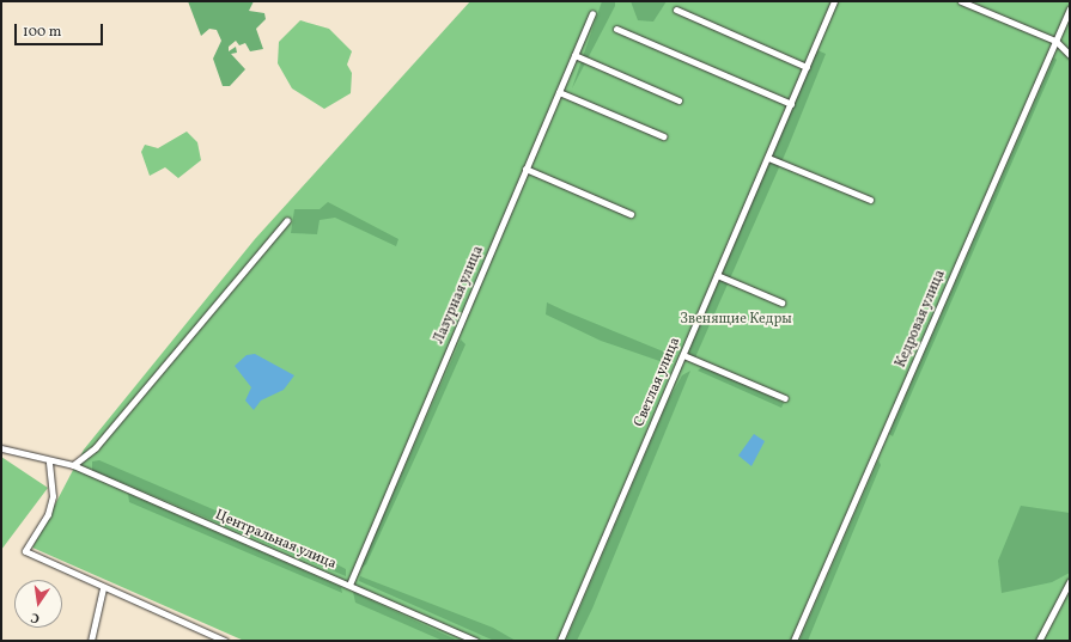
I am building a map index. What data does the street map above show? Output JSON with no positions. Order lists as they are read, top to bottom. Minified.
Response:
{"streets":{"street":["Лазурная улица","Кедровая улица","Светлая улица","Центральная улица"]},"crossings":[["Лазурная улица","Центральная улица"]],"parks":["Звенящие Кедры"],"scale_bar":"100 m","north":"bottom"}
